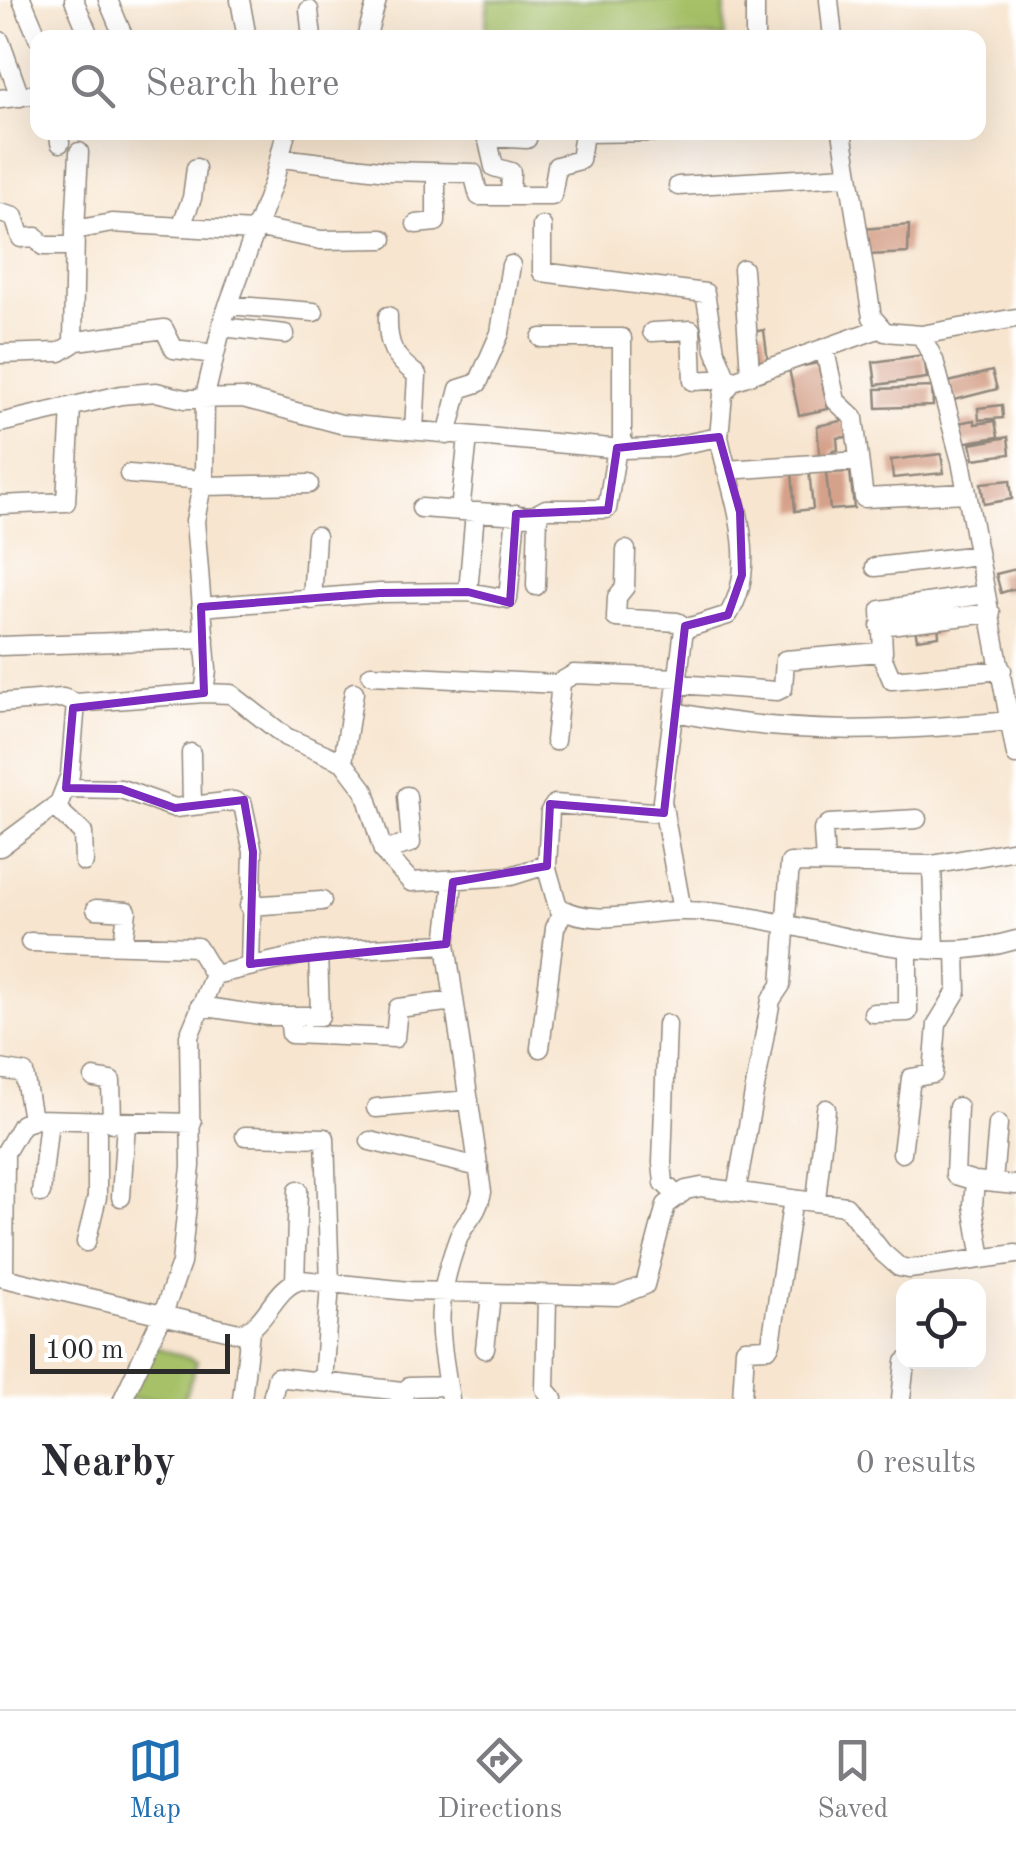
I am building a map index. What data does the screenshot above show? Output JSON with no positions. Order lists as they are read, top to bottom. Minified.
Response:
{"scale_bar":"100 m","page":{"search":"Search here","scale":"100 m","heading":["Nearby","0 results"],"nav":["Map","Directions","Saved"]}}
